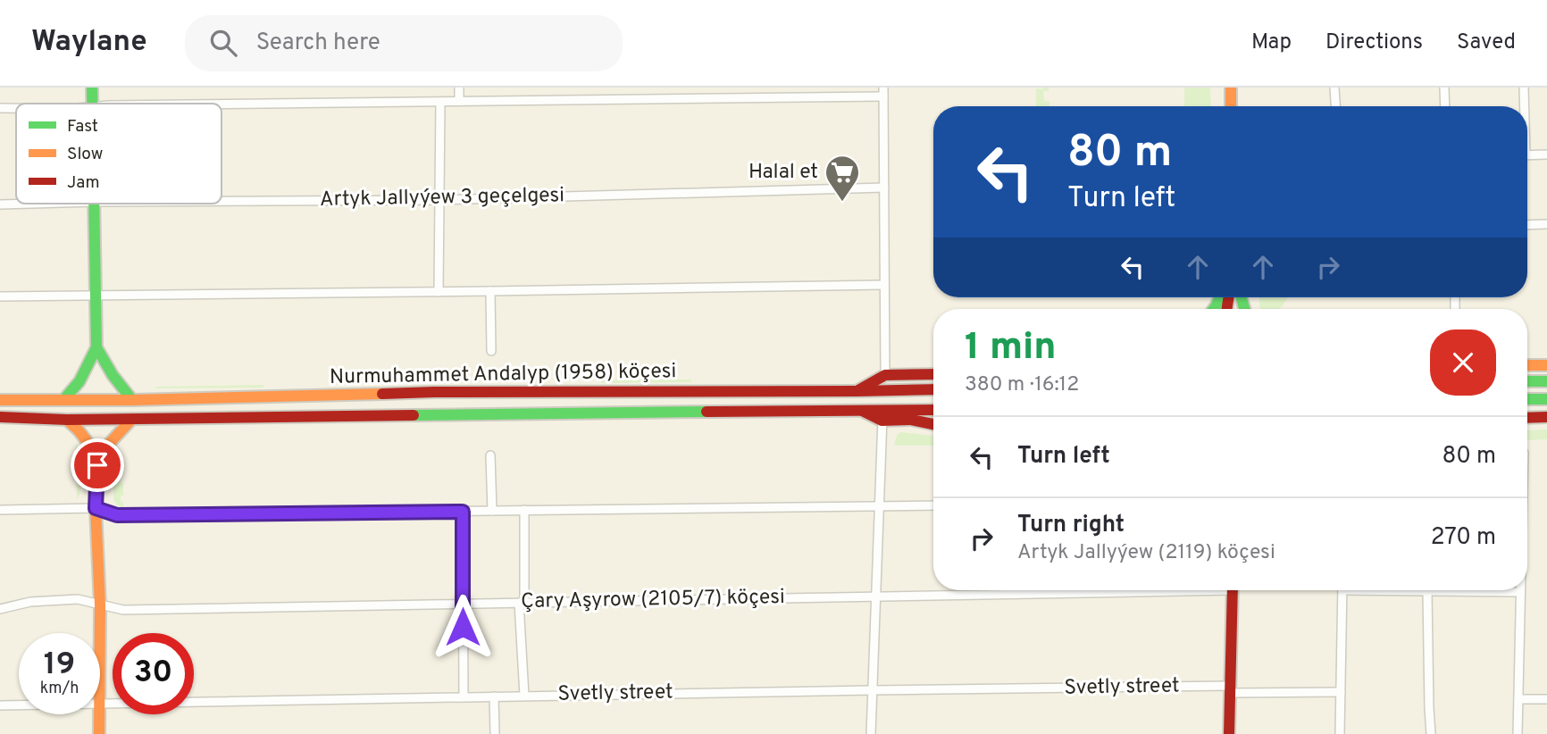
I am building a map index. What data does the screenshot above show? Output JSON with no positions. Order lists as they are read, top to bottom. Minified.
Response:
{"streets":{"main road":["Nurmuhammet Andalyp (1958) köçesi"],"street":["Artyk Jallyýew 3 geçelgesi","Çary Aşyrow (2105/7) köçesi","Svetly street"]},"places":{"supermarket":["Halal et"]},"legend":["Fast","Slow","Jam"],"page":{"header":"Waylane","search":"Search here","nav":["Map","Directions","Saved"],"turn":["80 m","Turn left"],"heading":["1 min","380 m · 16:12"],"list":[{"name":"Turn left","value":"80 m"},{"name":"Turn right","note":"Artyk Jallyýew (2119) köçesi","value":"270 m"}],"speed":"19 km/h","limit":"30"}}
